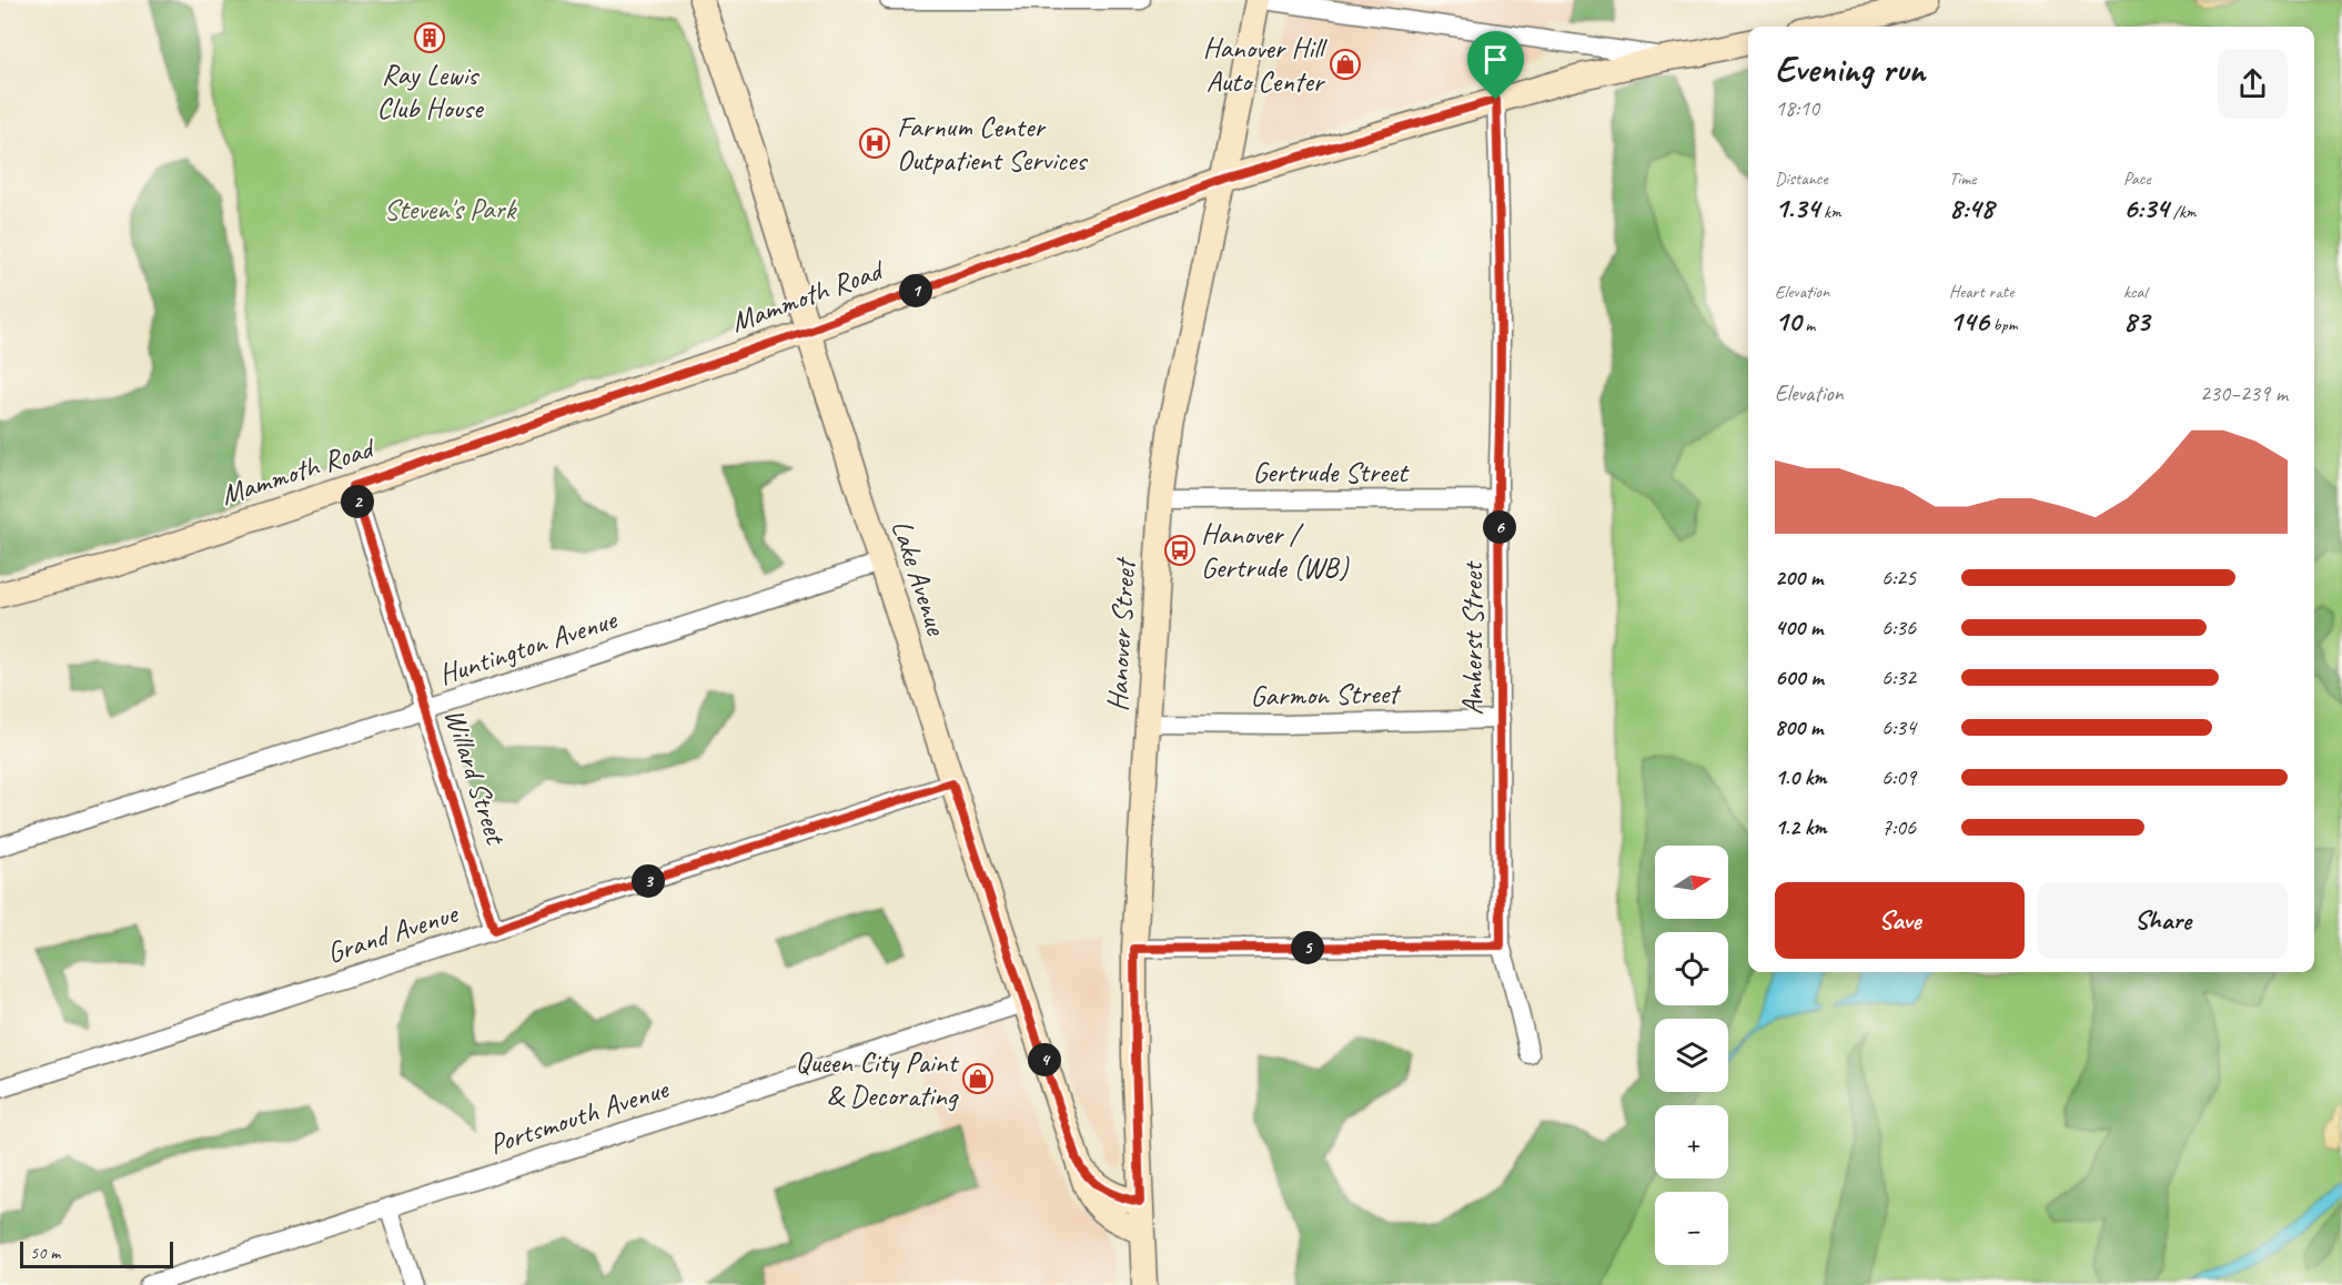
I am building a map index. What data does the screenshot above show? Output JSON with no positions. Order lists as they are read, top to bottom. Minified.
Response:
{"streets":{"main road":["Mammoth Road","Lake Avenue","Hanover Street"],"street":["Gertrude Street","Amherst Street","Huntington Avenue","Garmon Street","Willard Street","Grand Avenue","Portsmouth Avenue"]},"crossings":[["Mammoth Road","Lake Avenue"],["Mammoth Road","Hanover Street"],["Mammoth Road","Amherst Street"],["Mammoth Road","Willard Street"],["Gertrude Street","Hanover Street"],["Gertrude Street","Amherst Street"],["Lake Avenue","Hanover Street"],["Lake Avenue","Huntington Avenue"],["Lake Avenue","Grand Avenue"],["Lake Avenue","Portsmouth Avenue"],["Hanover Street","Garmon Street"],["Amherst Street","Garmon Street"],["Huntington Avenue","Willard Street"],["Willard Street","Grand Avenue"]],"parks":["Steven's Park"],"places":{"building":["Ray Lewis Club House"],"shop":["Hanover Hill Auto Center","Queen City Paint & Decorating"],"hospital":["Farnum Center Outpatient Services"],"bus stop":["Hanover / Gertrude (WB)"]},"scale_bar":"50 m","north":"right","page":{"heading":["Evening run","18:10"],"stats":[["Distance","1.34 km"],["Time","8:48"],["Pace","6:34 /km"],["Elevation","10 m"],["Heart rate","146 bpm"],["kcal","83"]],"pins":["1","2","6","3","5","4"],"chart":["Elevation","230–239 m"],"list":[{"name":"200 m","note":"6:25"},{"name":"400 m","note":"6:36"},{"name":"600 m","note":"6:32"},{"name":"800 m","note":"6:34"},{"name":"1.0 km","note":"6:09"},{"name":"1.2 km","note":"7:06"}],"map_buttons":["+","−"],"buttons":["Save","Share"],"scale":"50 m"}}
